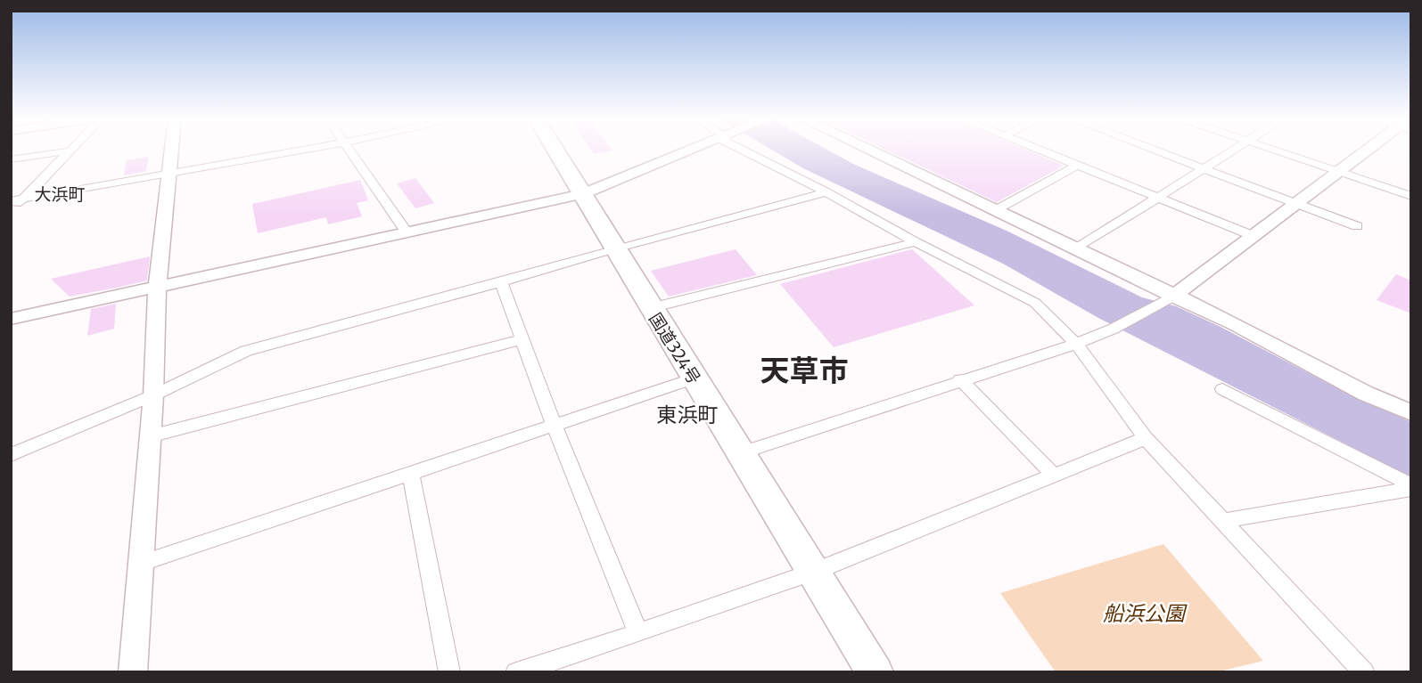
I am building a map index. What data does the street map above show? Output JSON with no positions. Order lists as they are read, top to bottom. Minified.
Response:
{"streets":{"highway":["国道324号"]},"districts":["大浜町","天草市","東浜町"],"parks":["船浜公園"]}
